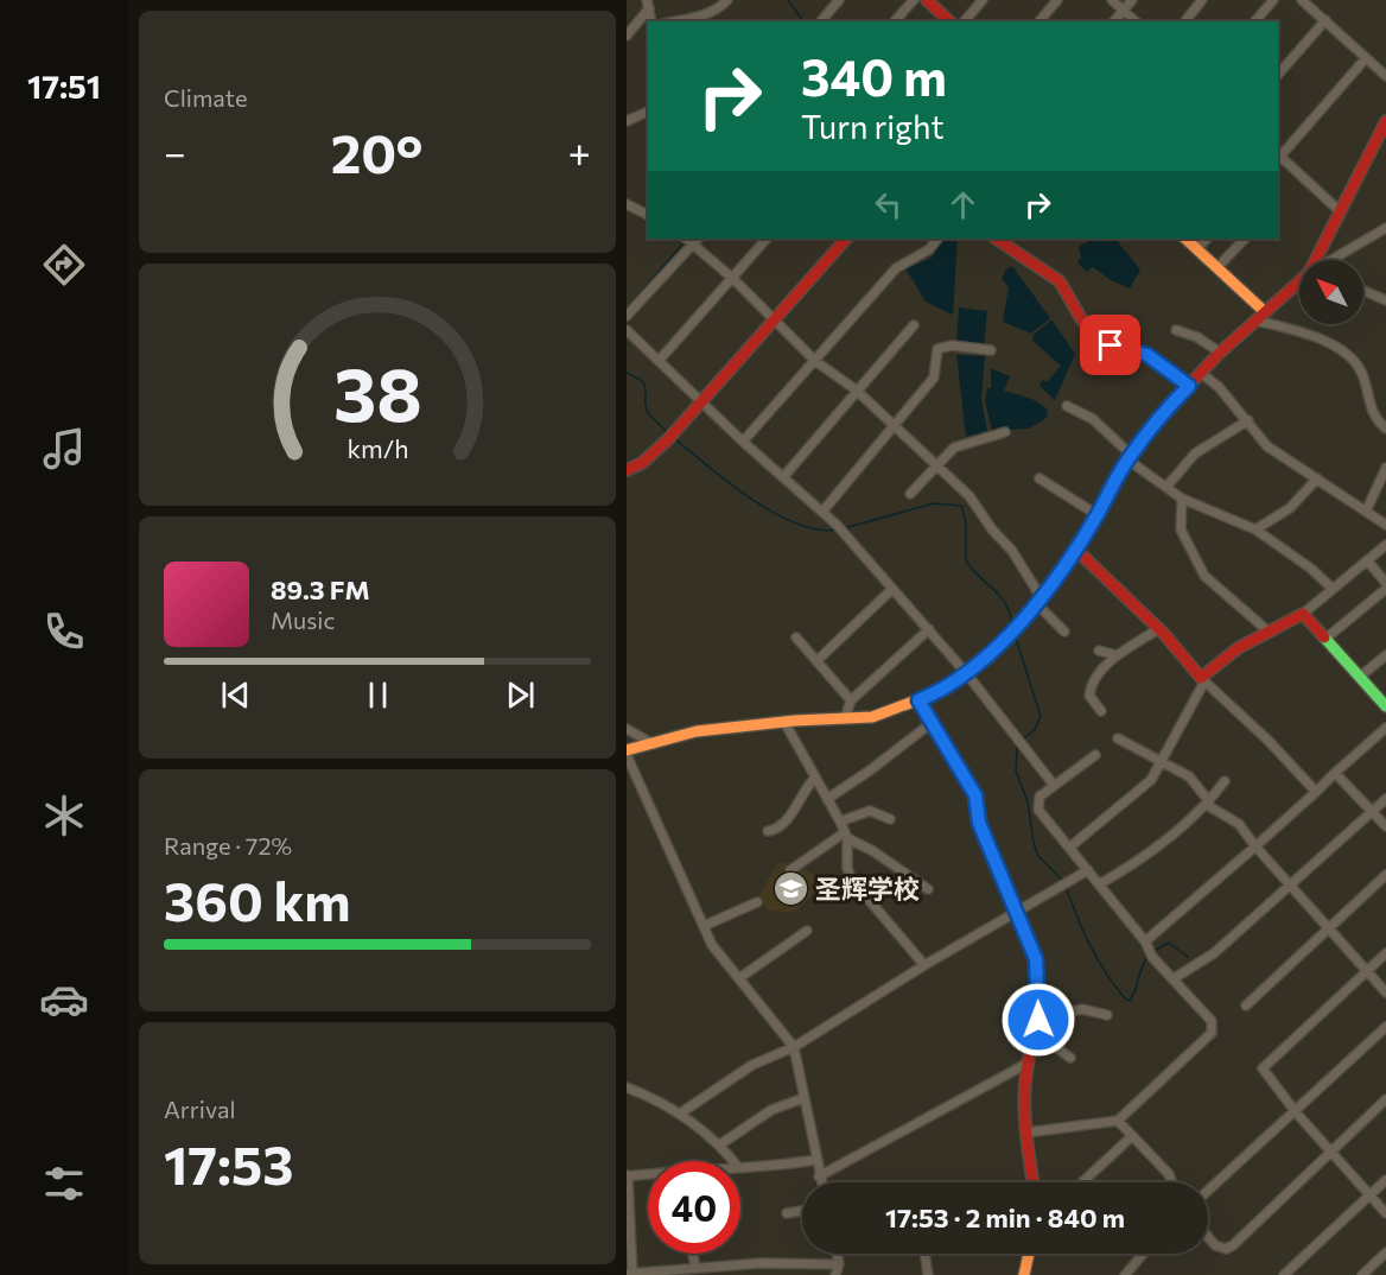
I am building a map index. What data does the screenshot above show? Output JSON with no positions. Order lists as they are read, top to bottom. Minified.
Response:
{"places":{"school or university":["圣辉学校"]},"north":"top left","page":{"tabs":"17:51","tile":["Climate",["Range · 72%","360 km"],["Arrival","17:53"]],"turn":["340 m","Turn right"],"heat":["−","20°","+"],"song":["89.3 FM","Music"],"limit":"40","trip":"17:53 · 2 min · 840 m","gauge":["38","km/h"]}}
